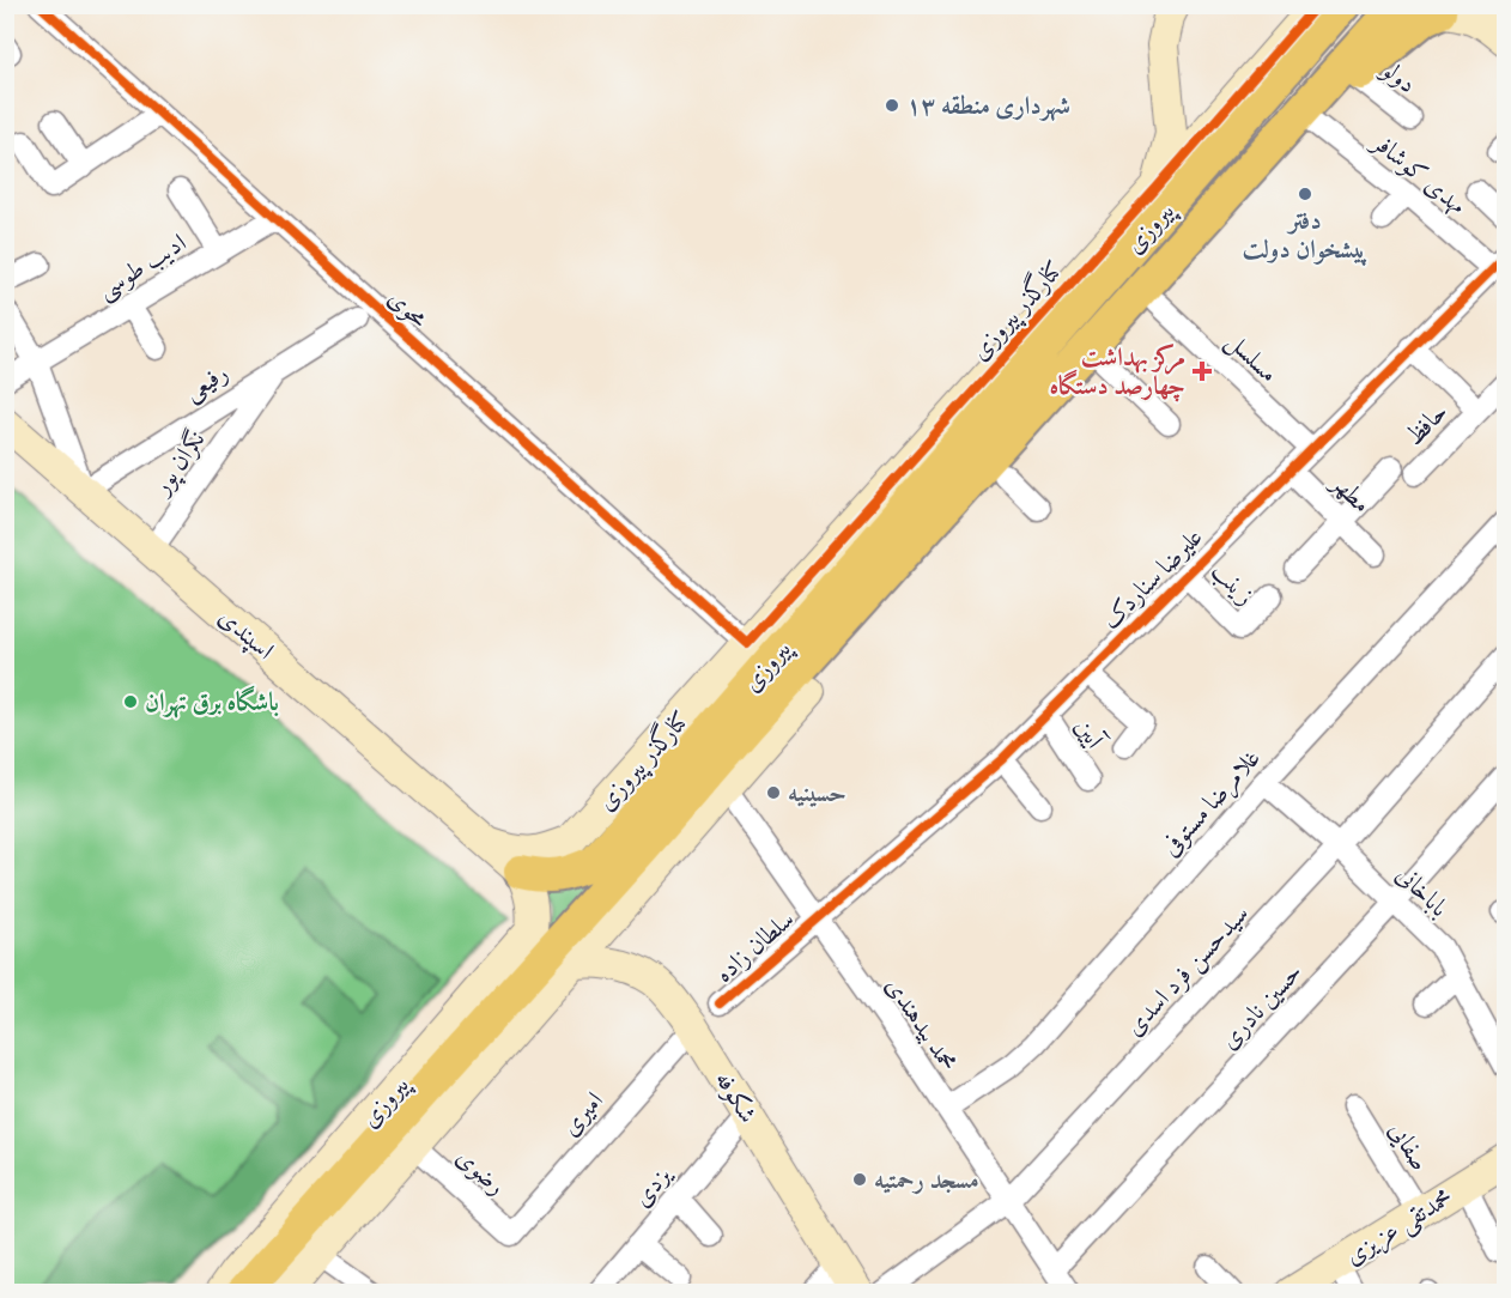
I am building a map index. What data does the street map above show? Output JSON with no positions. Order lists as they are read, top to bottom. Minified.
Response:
{"streets":{"main road":["پیروزی","کنارگذر پیروزی","اسپندی","شکوفه","محمدتقی عزیزی"],"street":["دولو","مهدی کوشافر","ادیب طوسی","محوی","مسلسل","رفیعی","حافظ","نگران پور","مطهر","علیرضا سناردک","زینب","آیین","غلامرضا مستوفی","باباخانی","سلطان زاده","سیدحسن فرد اسدی","حسین نادری","محمد بیدهندی","امیری","صفایی","رضوی","یزدی"]},"crossings":[["مهدی کوشافر","علیرضا سناردک"],["پیروزی","کنارگذر پیروزی"],["پیروزی","اسپندی"],["ادیب طوسی","محوی"],["محوی","کنارگذر پیروزی"],["کنارگذر پیروزی","اسپندی"],["مسلسل","علیرضا سناردک"],["رفیعی","نگران پور"],["رفیعی","اسپندی"],["حافظ","علیرضا سناردک"],["نگران پور","اسپندی"],["مطهر","علیرضا سناردک"],["علیرضا سناردک","زینب"],["علیرضا سناردک","آیین"],["علیرضا سناردک","سلطان زاده"],["علیرضا سناردک","محمد بیدهندی"],["غلامرضا مستوفی","باباخانی"],["غلامرضا مستوفی","محمد بیدهندی"],["باباخانی","سیدحسن فرد اسدی"],["باباخانی","حسین نادری"],["سلطان زاده","محمد بیدهندی"],["سیدحسن فرد اسدی","محمد بیدهندی"],["حسین نادری","محمد بیدهندی"],["شکوفه","امیری"],["شکوفه","یزدی"],["امیری","رضوی"],["صفایی","محمدتقی عزیزی"]],"places":{"other":["شهرداری منطقه ۱۳","دفتر پیشخوان دولت","باشگاه برق تهران","حسینیه","مسجد رحمتیه"],"health":["مرکز بهداشت چهارصد دستگاه"]}}
